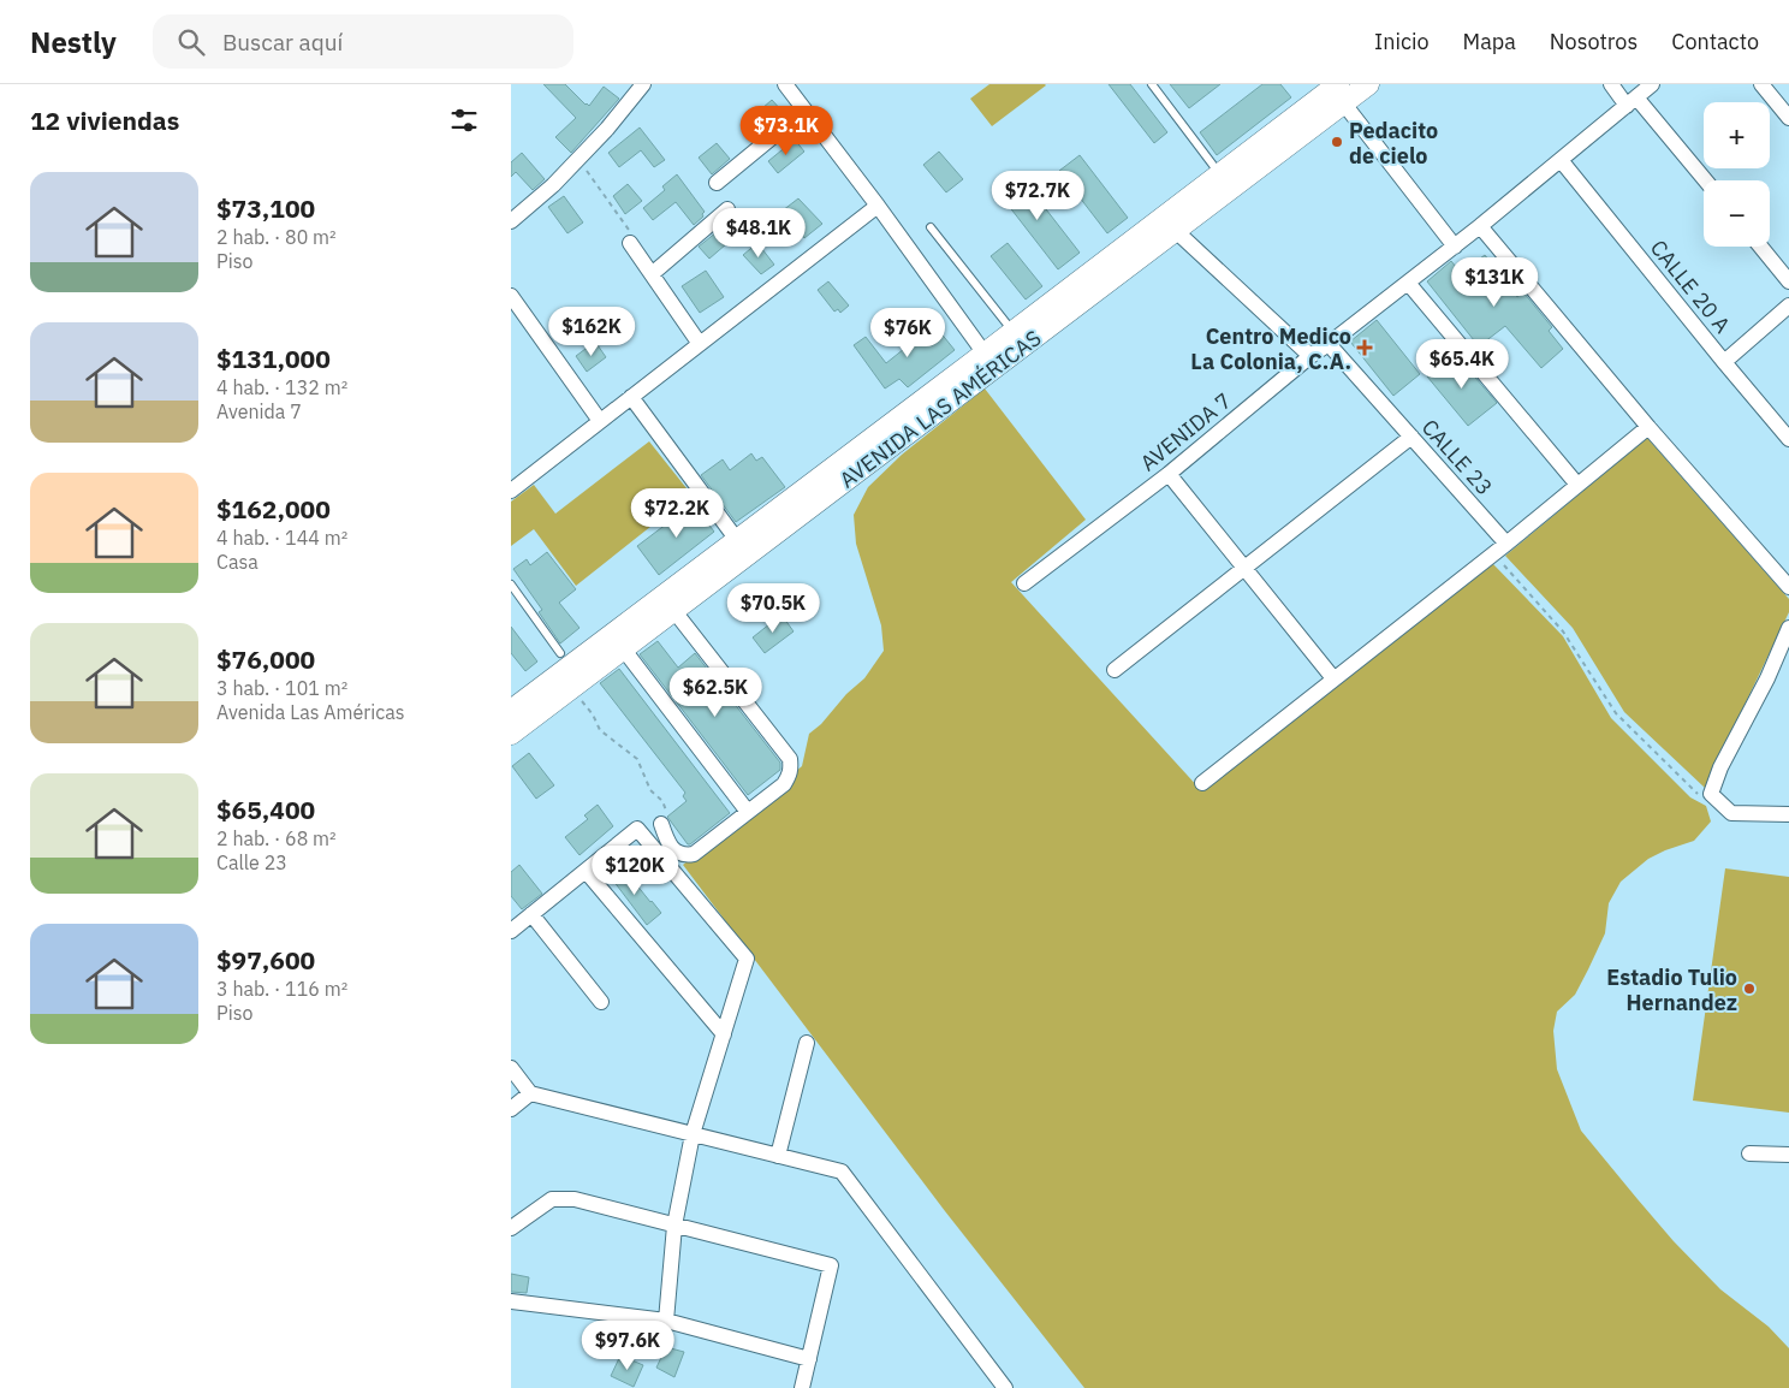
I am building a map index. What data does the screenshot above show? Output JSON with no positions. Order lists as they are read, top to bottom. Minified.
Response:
{"streets":{"main road":["AVENIDA LAS AMÉRICAS"],"street":["CALLE 20 A","AVENIDA 7","CALLE 23"]},"crossings":[["CALLE 20 A","AVENIDA 7"],["AVENIDA 7","CALLE 23"]],"places":{"other":["Pedacito de cielo","Estadio Tulio Hernandez"],"health":["Centro Medico La Colonia, C.A."]},"page":{"header":"Nestly","search":"Buscar aquí","nav":["Inicio","Mapa","Nosotros","Contacto"],"heading":"12 viviendas","map_buttons":["+","−"],"price":["$73.1K","$72.7K","$48.1K","$131K","$162K","$76K","$65.4K","$72.2K","$70.5K","$62.5K","$120K","$97.6K"],"list":[{"name":"$73,100","note":"2 hab. · 80 m² · Piso"},{"name":"$131,000","note":"4 hab. · 132 m² · Avenida 7"},{"name":"$162,000","note":"4 hab. · 144 m² · Casa"},{"name":"$76,000","note":"3 hab. · 101 m² · Avenida Las Américas"},{"name":"$65,400","note":"2 hab. · 68 m² · Calle 23"},{"name":"$97,600","note":"3 hab. · 116 m² · Piso"}]}}
